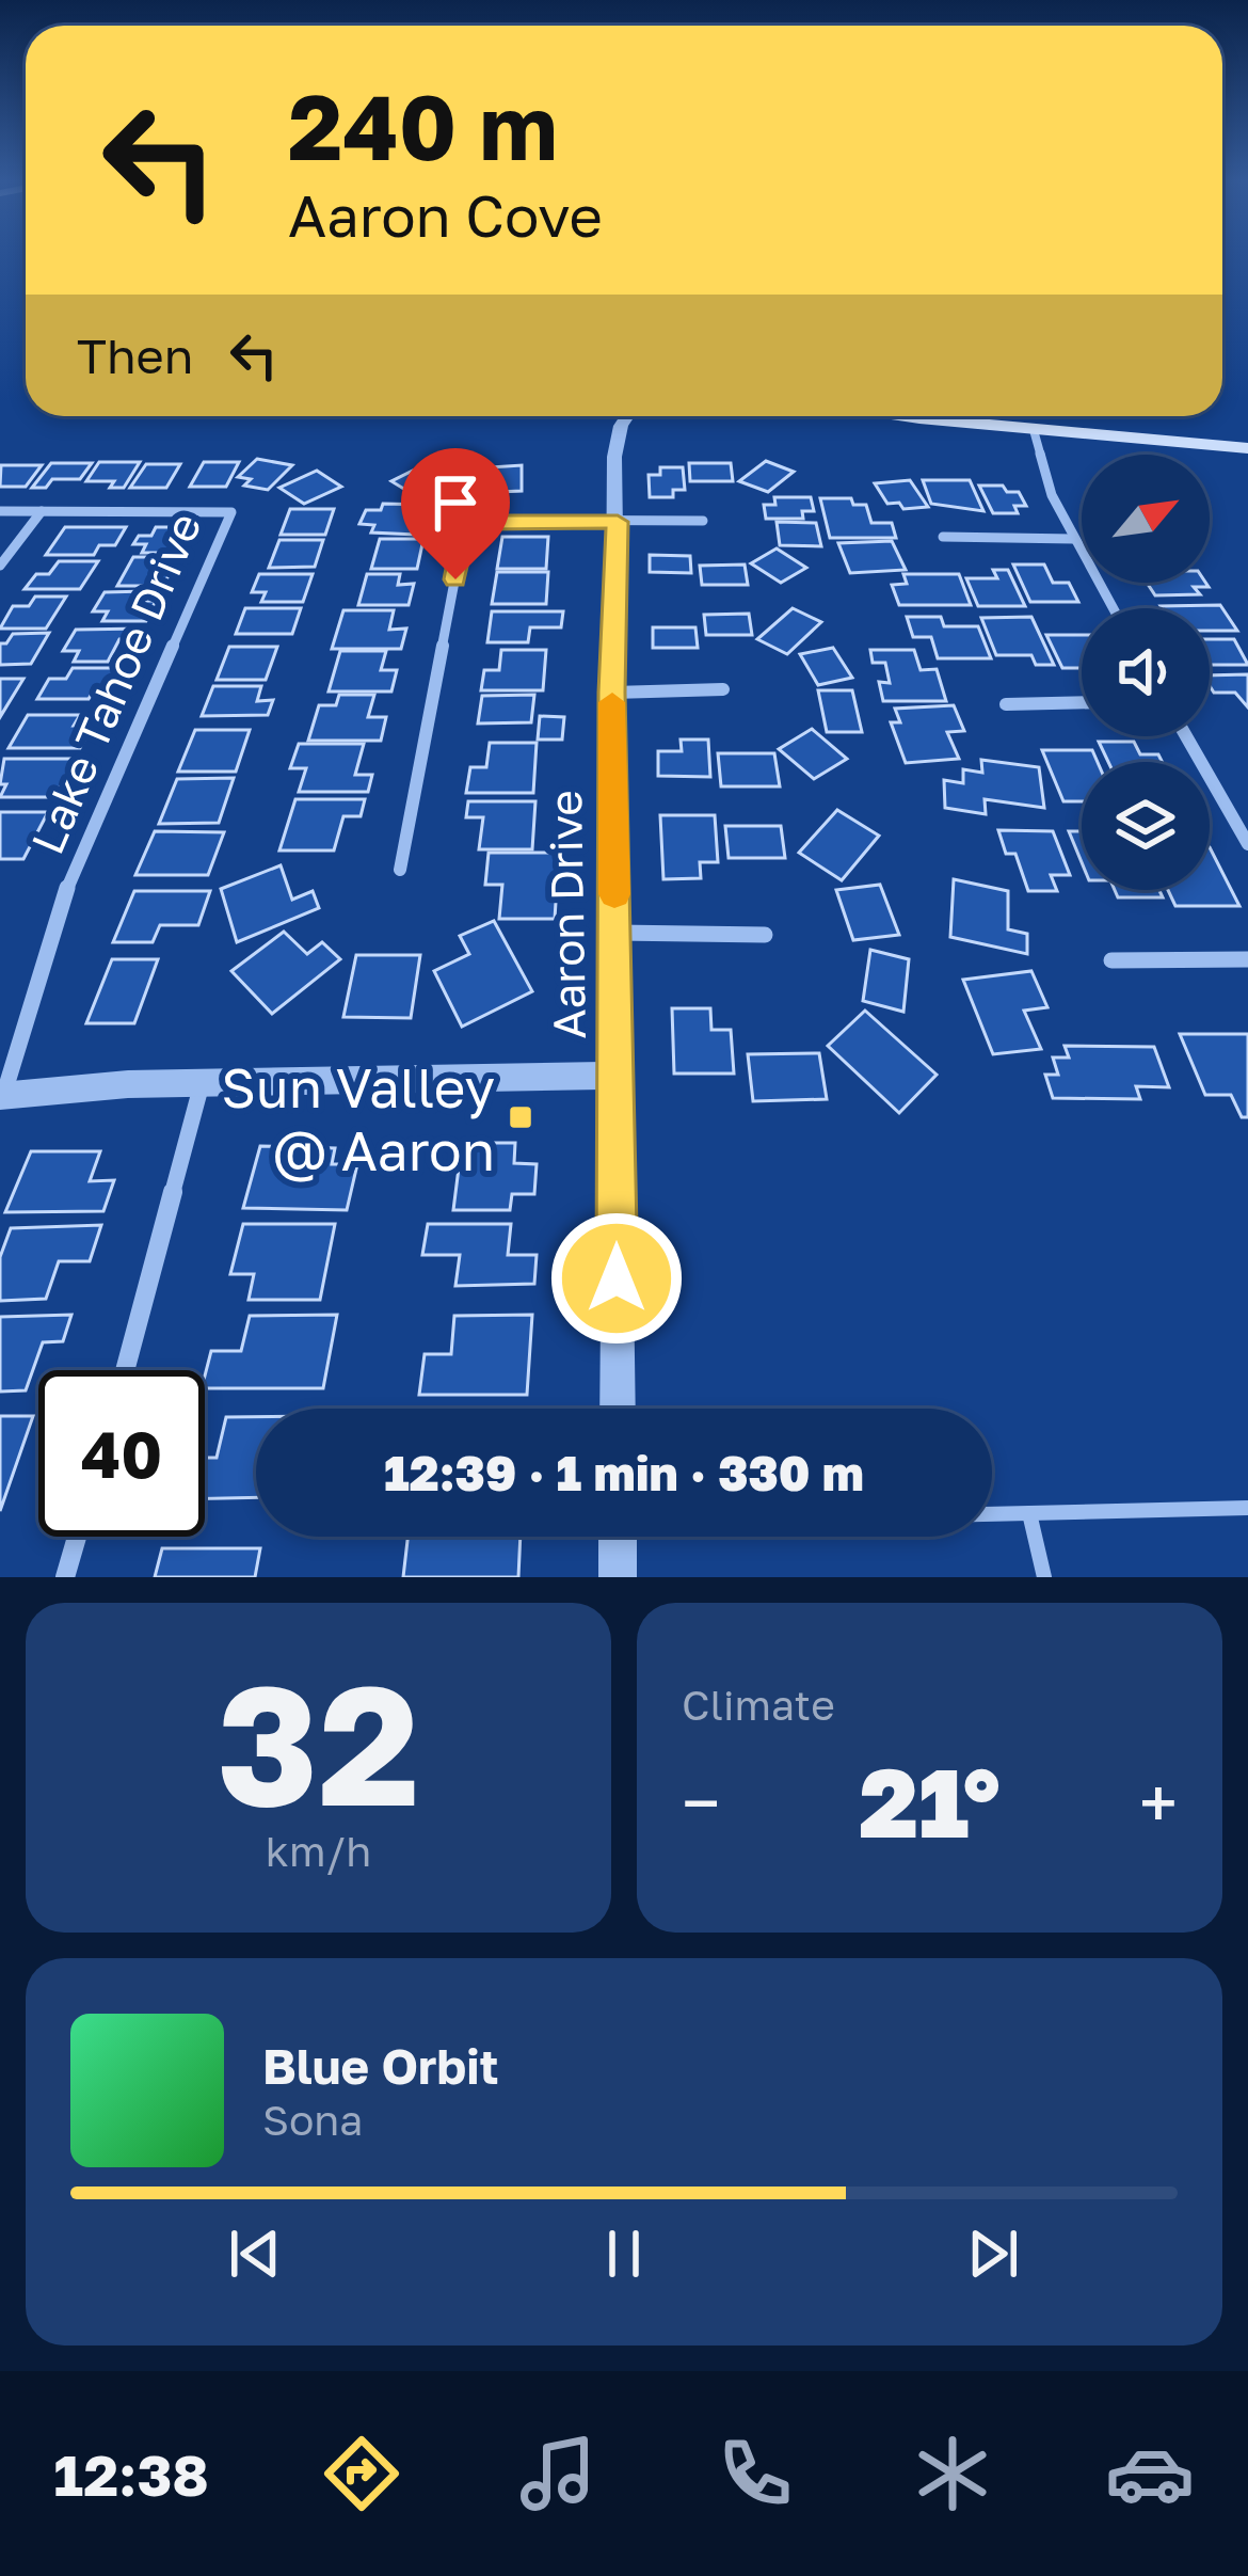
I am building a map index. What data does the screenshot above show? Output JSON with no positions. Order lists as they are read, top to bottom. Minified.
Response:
{"streets":{"street":["Lake Tahoe Drive","Aaron Drive"]},"places":{"transit":["Sun Valley @ Aaron"]},"north":"top right","page":{"turn":["240 m","Aaron Cove"],"then":"Then","limit":"40","trip":"12:39 · 1 min · 330 m","tile":[["32","km/h"],"Climate"],"heat":["−","21°","+"],"song":["Blue Orbit","Sona"],"tabs":"12:38"}}
